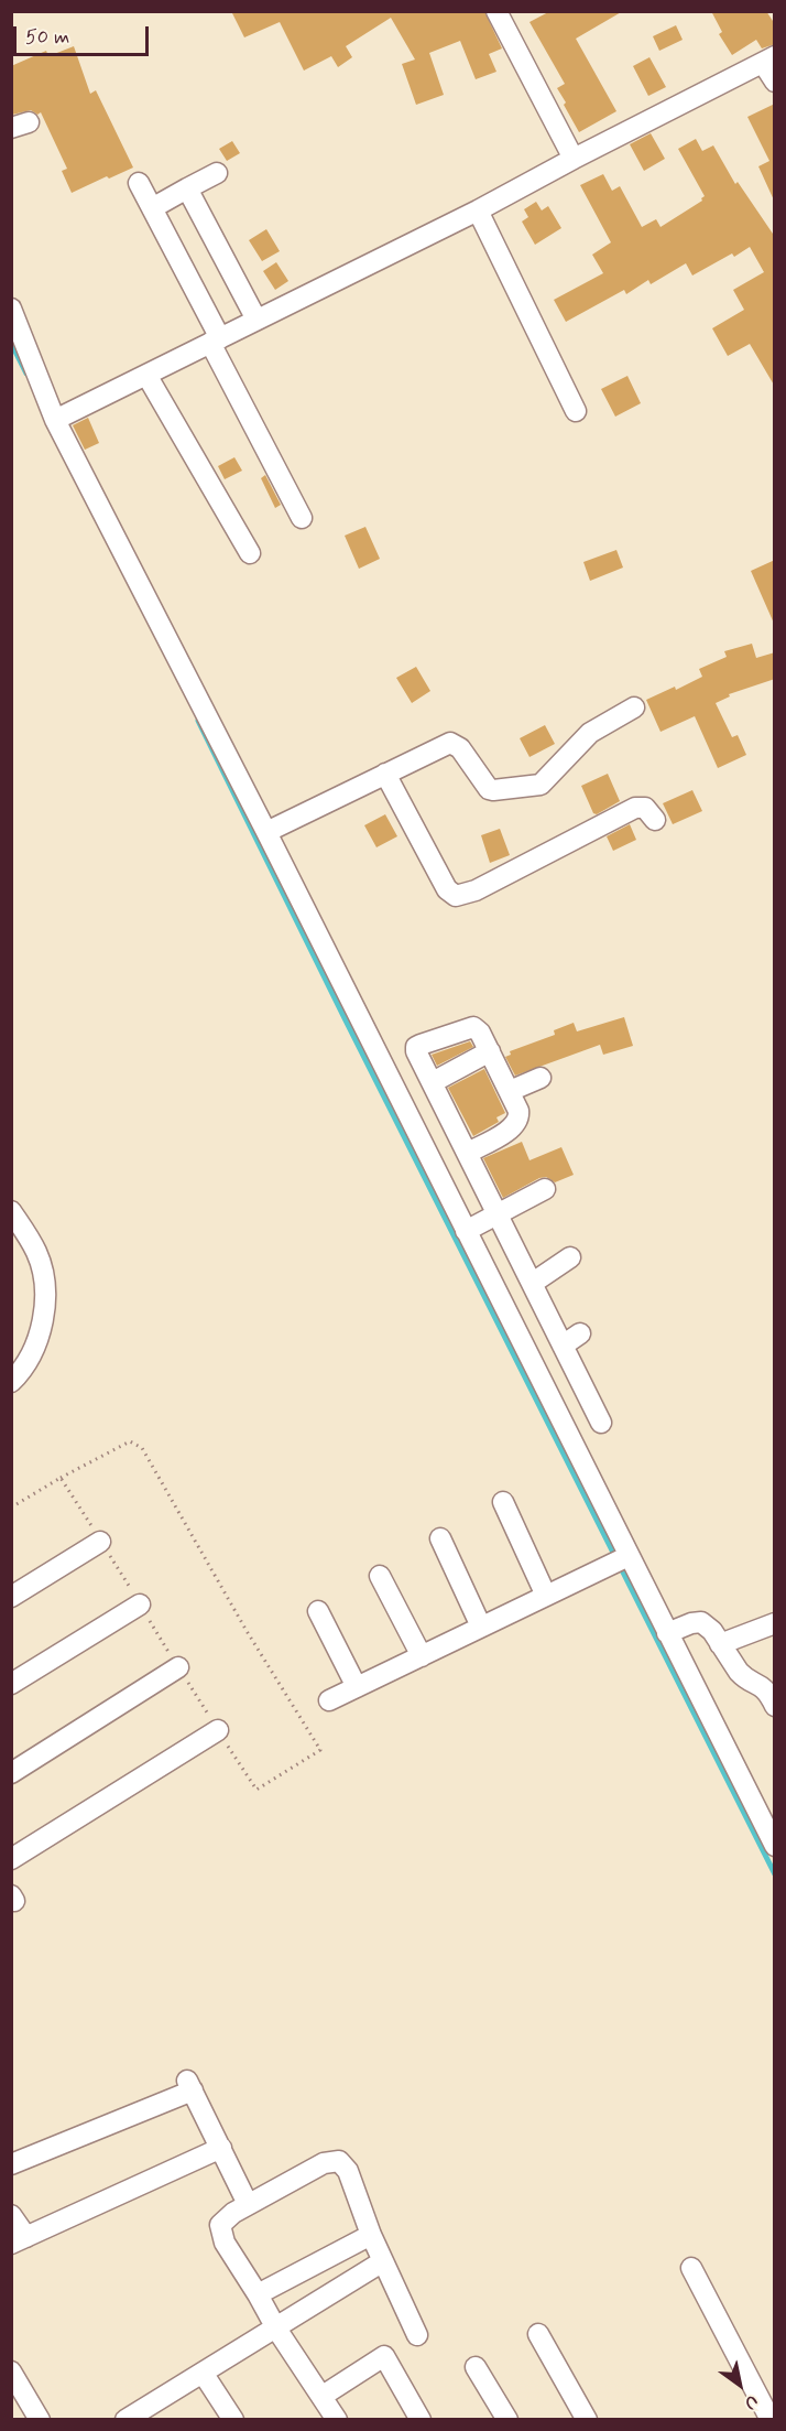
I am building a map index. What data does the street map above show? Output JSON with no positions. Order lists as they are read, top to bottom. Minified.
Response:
{"scale_bar":"50 m","north":"bottom right"}
